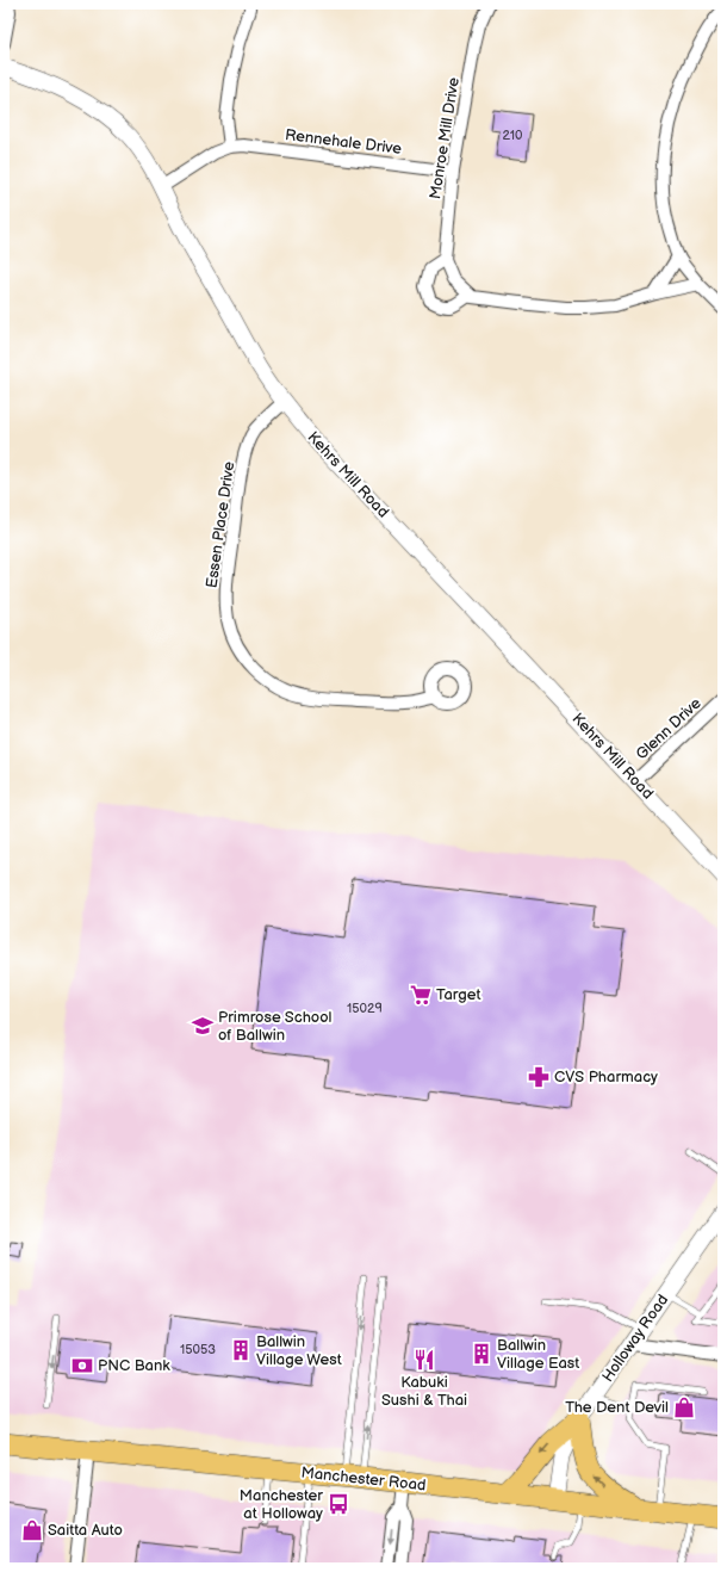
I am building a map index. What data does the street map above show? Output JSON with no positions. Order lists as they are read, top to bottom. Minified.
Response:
{"streets":{"highway":["Manchester Road"],"street":["Monroe Mill Drive","Rennehale Drive","Kehrs Mill Road","Essen Place Drive","Glenn Drive","Holloway Road"]},"crossings":[["Monroe Mill Drive","Rennehale Drive"],["Kehrs Mill Road","Essen Place Drive"],["Kehrs Mill Road","Glenn Drive"],["Holloway Road","Manchester Road"]],"places":{"supermarket":["Target"],"school or university":["Primrose School of Ballwin"],"pharmacy":["CVS Pharmacy"],"building":["Ballwin Village West","Ballwin Village East"],"restaurant":["Kabuki Sushi & Thai"],"bank":["PNC Bank"],"shop":["The Dent Devil","Saitta Auto"],"bus stop":["Manchester at Holloway"]},"house_numbers":["210","15029","15053"]}
